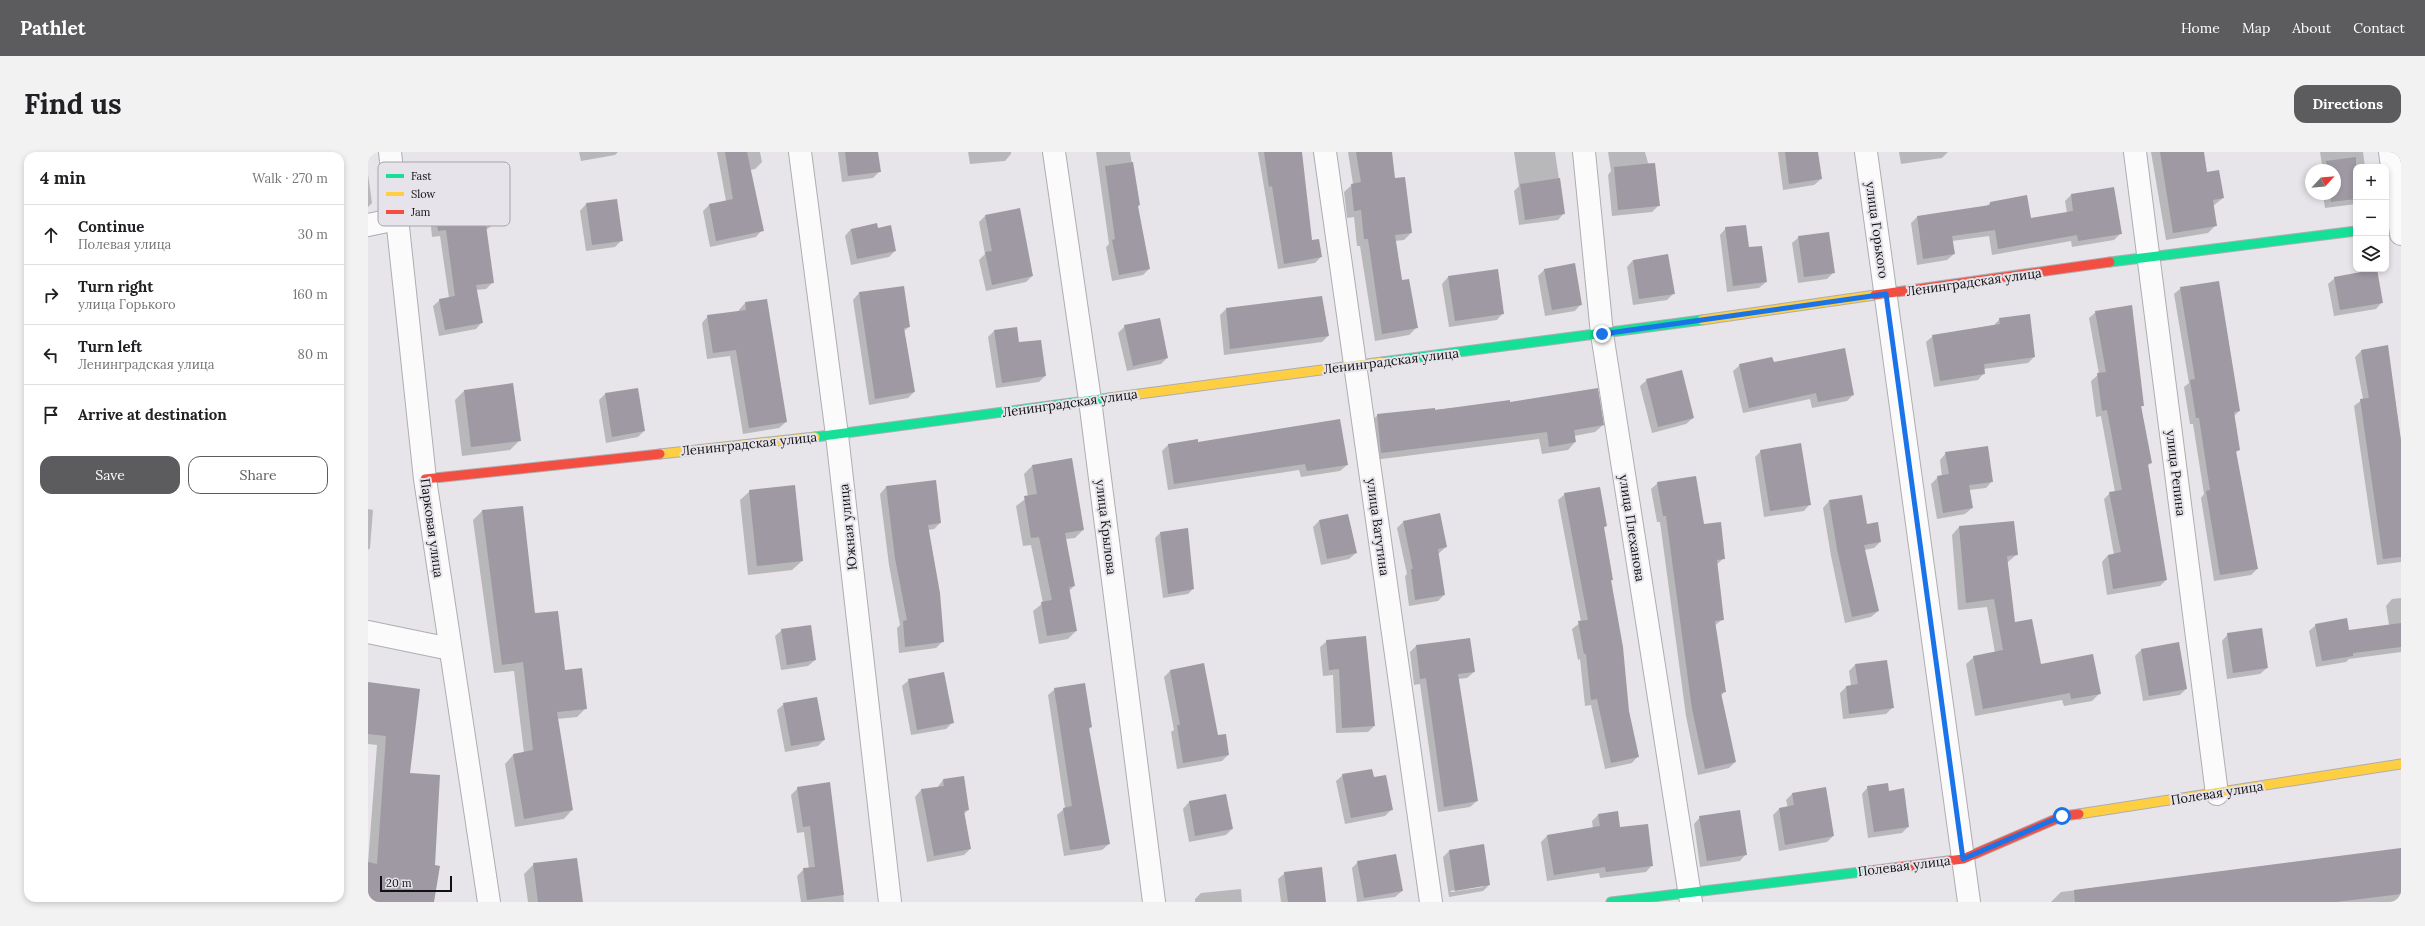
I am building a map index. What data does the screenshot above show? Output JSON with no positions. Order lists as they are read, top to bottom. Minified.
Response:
{"streets":{"street":["улица Горького","Ленинградская улица","улица Репина","Южная улица","улица Крылова","улица Ватутина","Парковая улица","улица Плеханова","Полевая улица"]},"crossings":[["улица Горького","Ленинградская улица"],["улица Горького","Полевая улица"],["Ленинградская улица","улица Репина"],["Ленинградская улица","Южная улица"],["Ленинградская улица","улица Крылова"],["Ленинградская улица","улица Ватутина"],["Ленинградская улица","Парковая улица"],["Ленинградская улица","улица Плеханова"],["улица Репина","Полевая улица"],["улица Плеханова","Полевая улица"]],"legend":["Fast","Slow","Jam"],"scale_bar":"20 m","north":"top right","page":{"header":"Pathlet","nav":["Home","Map","About","Contact"],"buttons":["Directions",["Save","Share"]],"title":"Find us","heading":["4 min","Walk · 270 m"],"map_buttons":["+","−"],"list":[["Continue","Полевая улица","30 m"],["Turn right","улица Горького","160 m"],["Turn left","Ленинградская улица","80 m"],"Arrive at destination"],"scale":"20 m"}}
